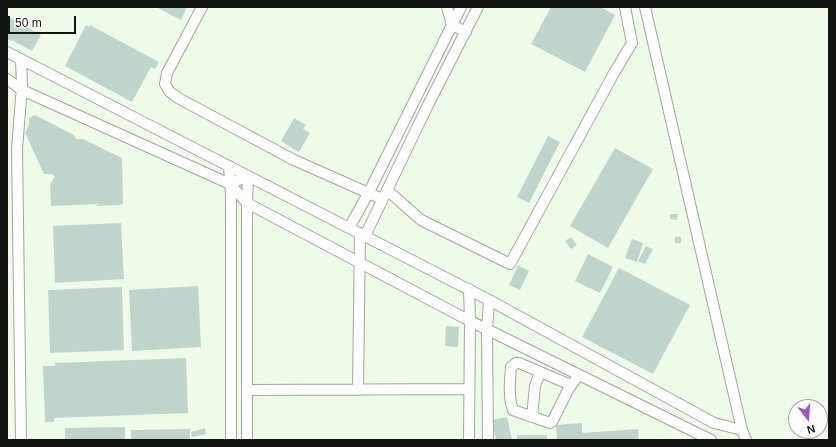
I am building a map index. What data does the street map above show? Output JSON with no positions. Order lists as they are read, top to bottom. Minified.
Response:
{"scale_bar":"50 m","north":"bottom"}
